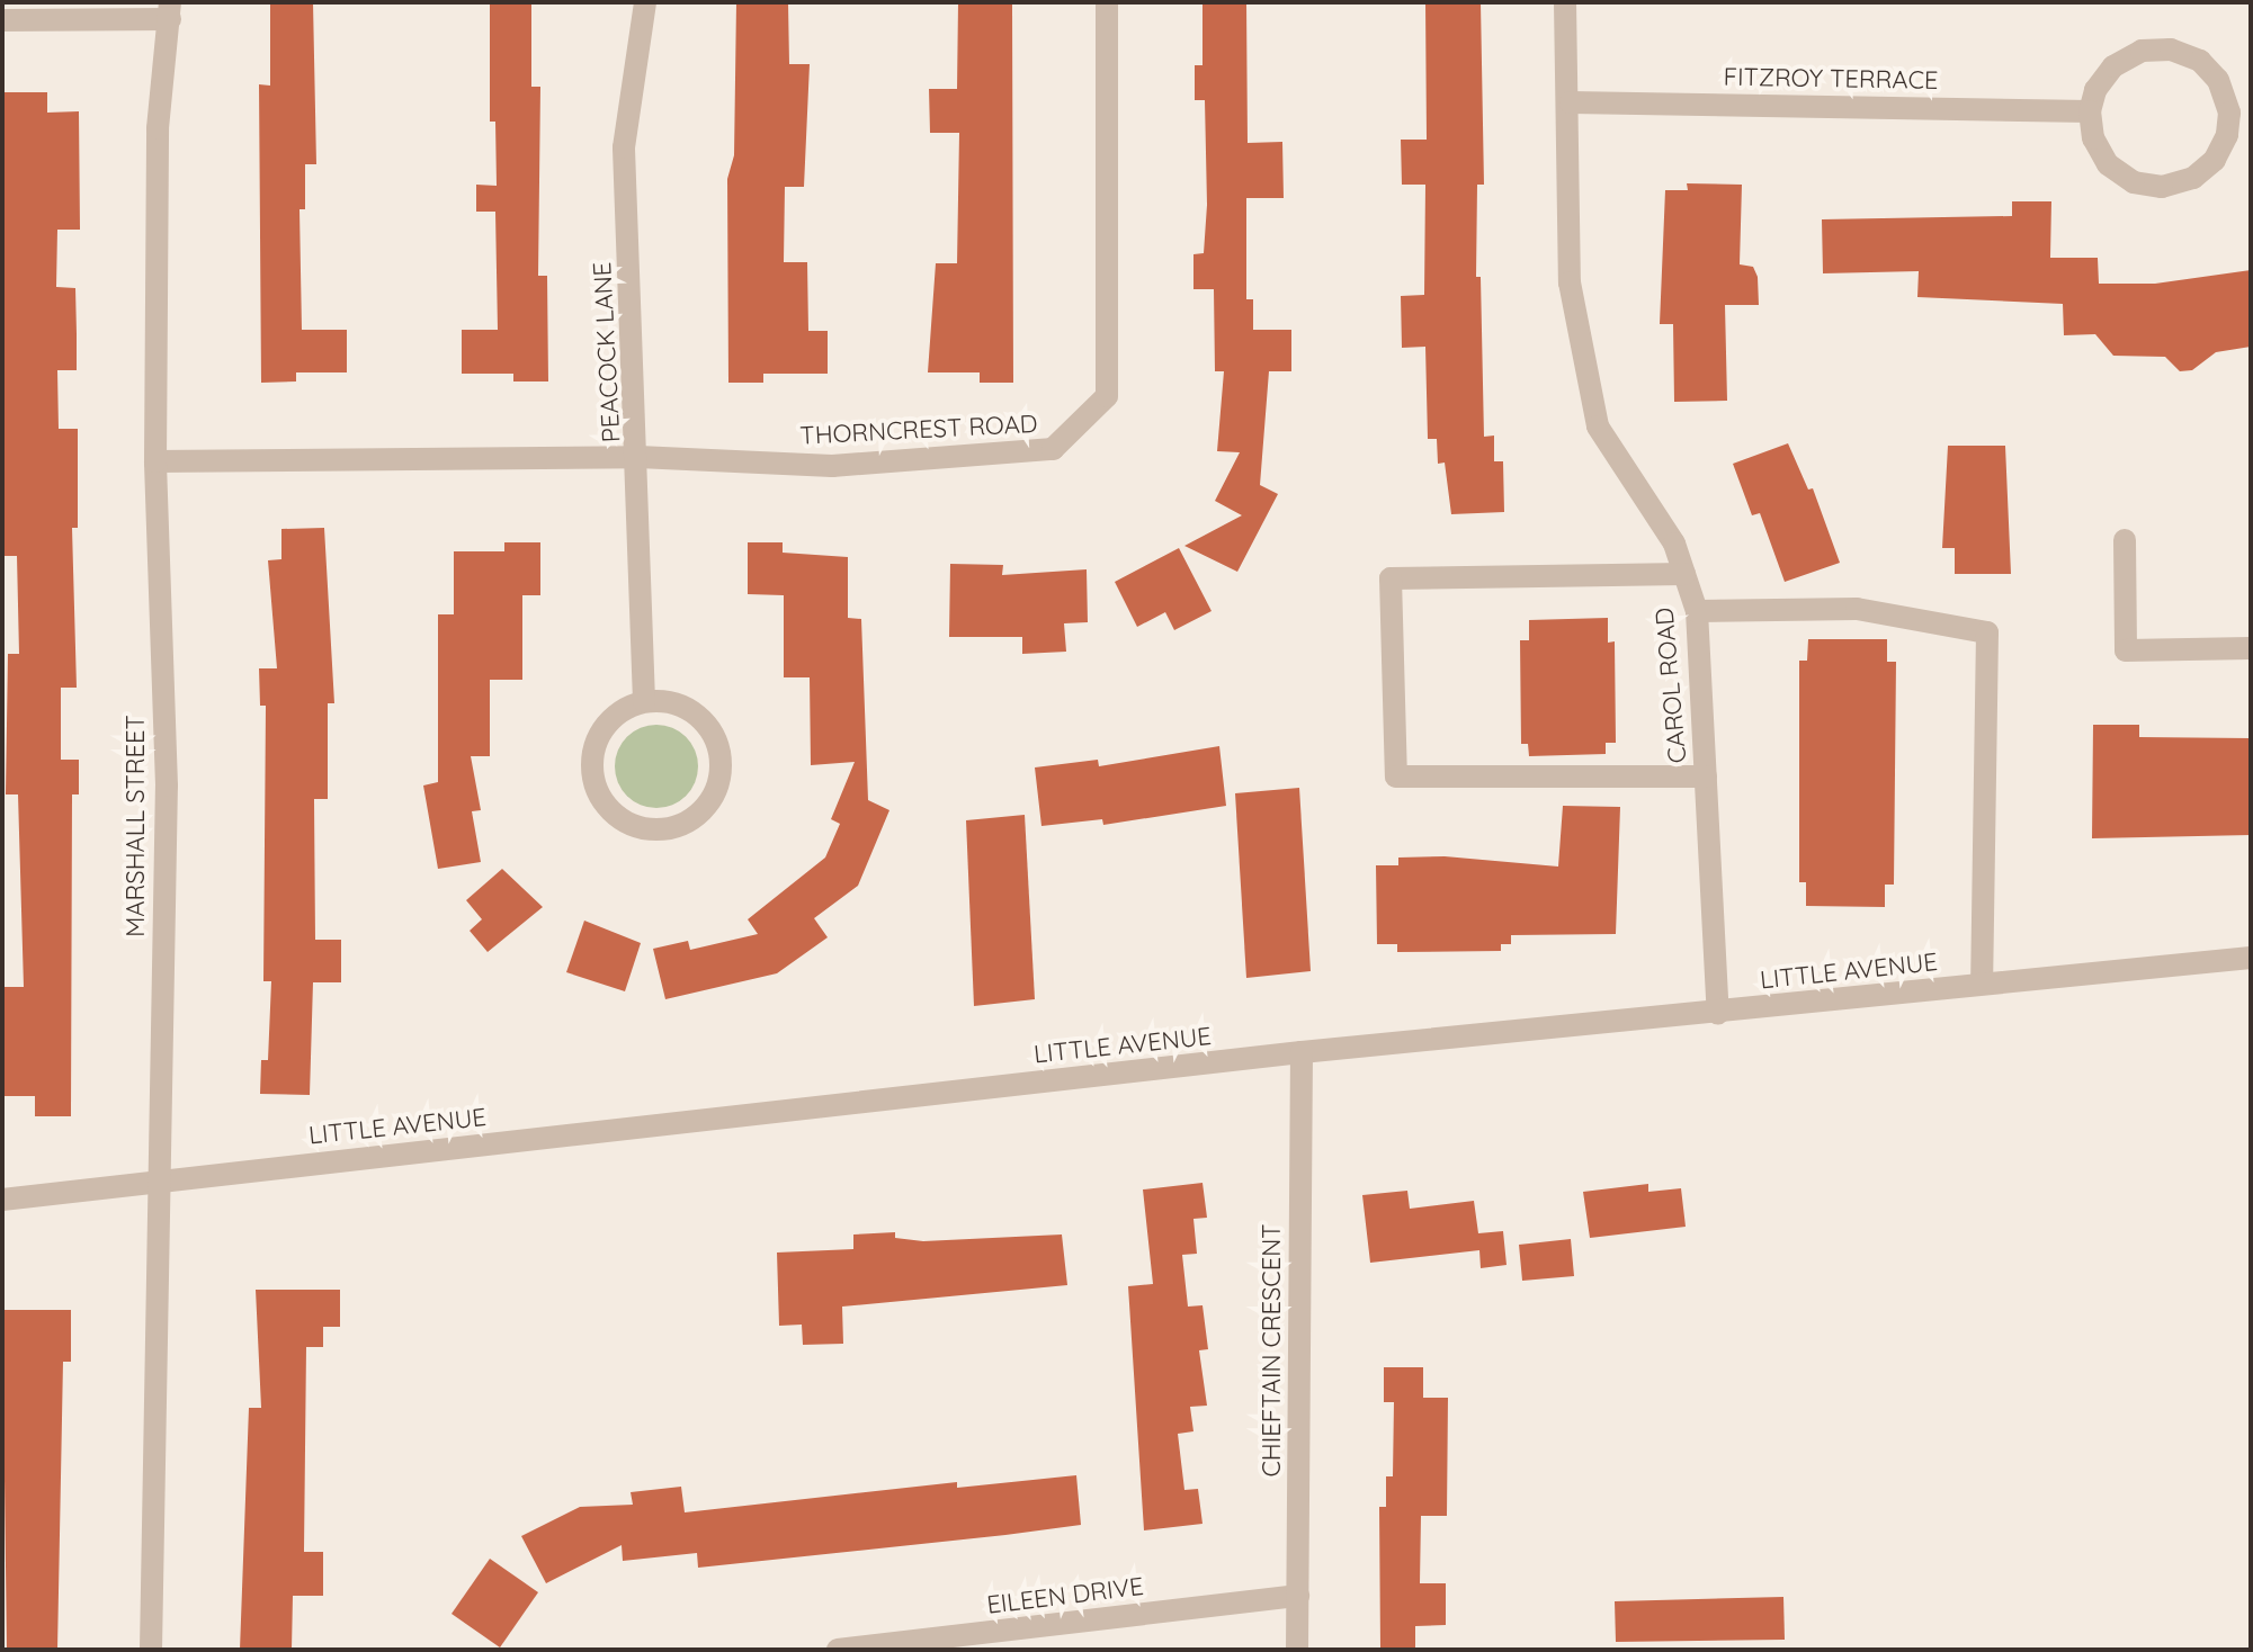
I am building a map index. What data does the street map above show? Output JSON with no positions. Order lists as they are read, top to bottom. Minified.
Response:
{"streets":{"street":["FITZROY TERRACE","PEACOCK LANE","THORNCREST ROAD","CAROL ROAD","MARSHALL STREET","LITTLE AVENUE","CHIEFTAIN CRESCENT","EILEEN DRIVE"]},"crossings":[["FITZROY TERRACE","CAROL ROAD"],["PEACOCK LANE","THORNCREST ROAD"],["THORNCREST ROAD","MARSHALL STREET"],["CAROL ROAD","LITTLE AVENUE"],["MARSHALL STREET","LITTLE AVENUE"],["LITTLE AVENUE","CHIEFTAIN CRESCENT"],["CHIEFTAIN CRESCENT","EILEEN DRIVE"]]}
